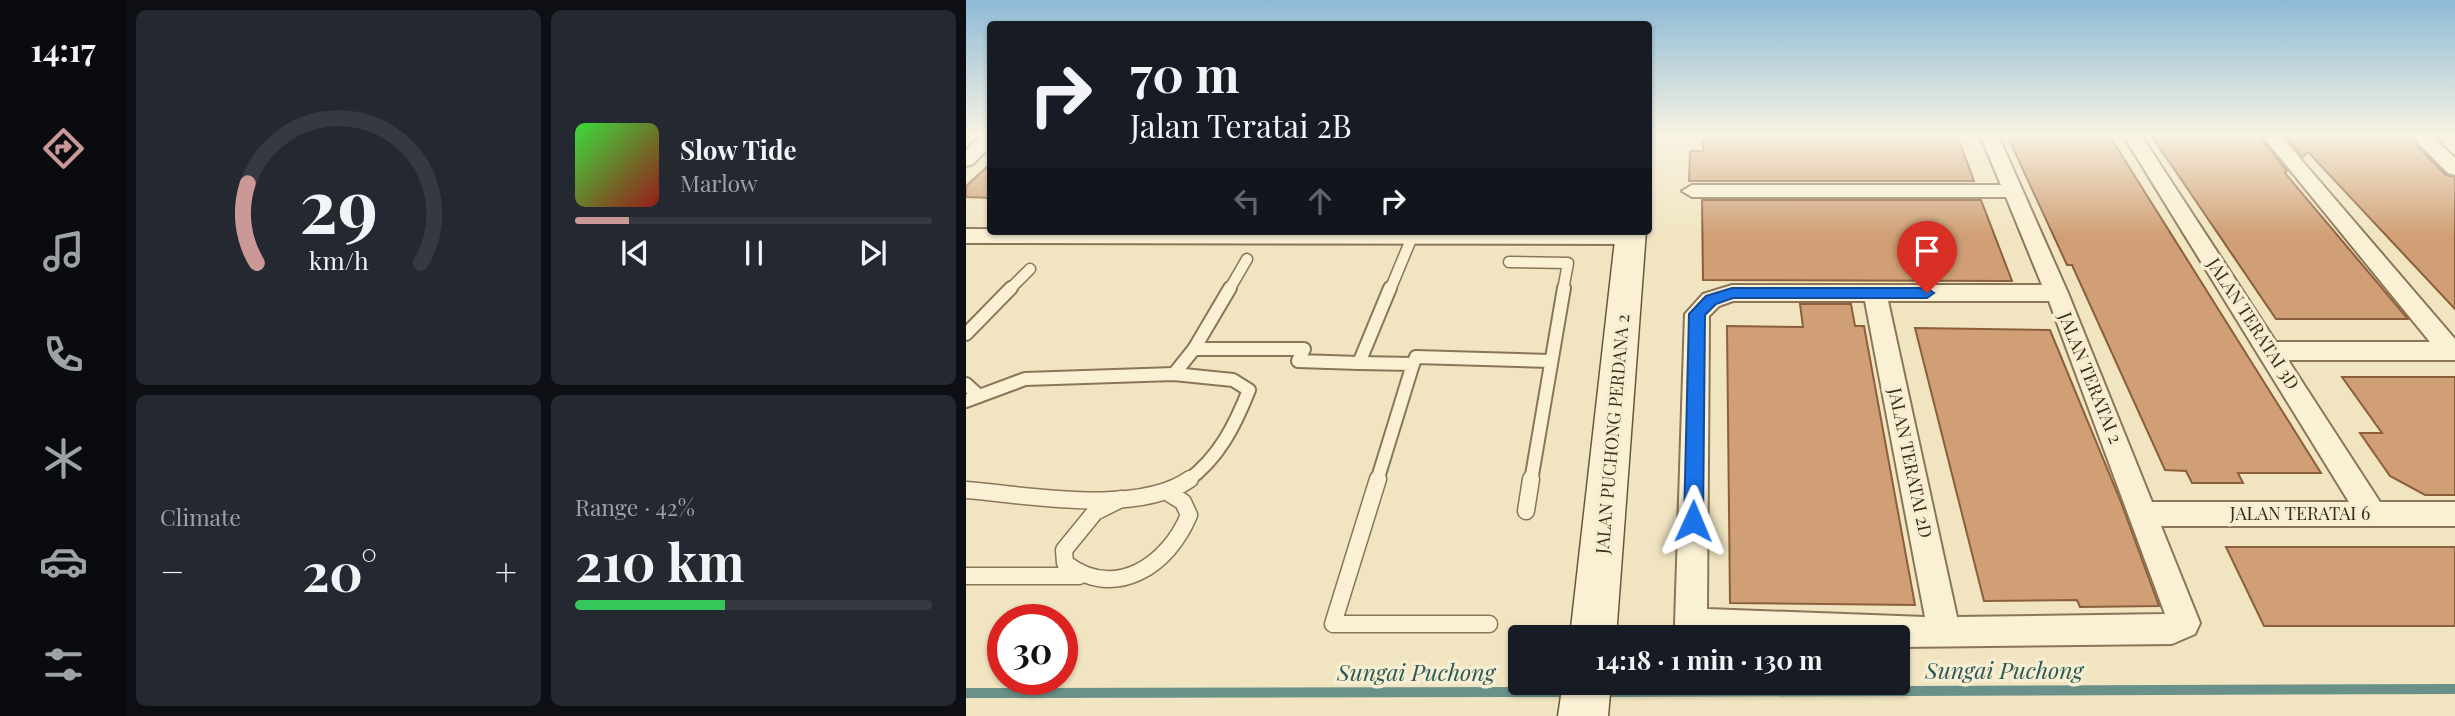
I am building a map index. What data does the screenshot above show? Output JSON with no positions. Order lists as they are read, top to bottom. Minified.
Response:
{"streets":{"street":["JALAN TERATAI 3D","JALAN TERATAI 2","JALAN PUCHONG PERDANA 2","JALAN TERATAI 2D","JALAN TERATAI 6"]},"crossings":[["JALAN TERATAI 3D","JALAN TERATAI 6"],["JALAN TERATAI 2","JALAN TERATAI 2D"],["JALAN TERATAI 2","JALAN TERATAI 6"]],"water":["Sungai Puchong"],"page":{"tabs":"14:17","turn":["70 m","Jalan Teratai 2B"],"song":["Slow Tide","Marlow"],"tile":["Climate",["Range · 42%","210 km"]],"heat":["−","20°","+"],"limit":"30","trip":"14:18 · 1 min · 130 m","gauge":["29","km/h"]}}
